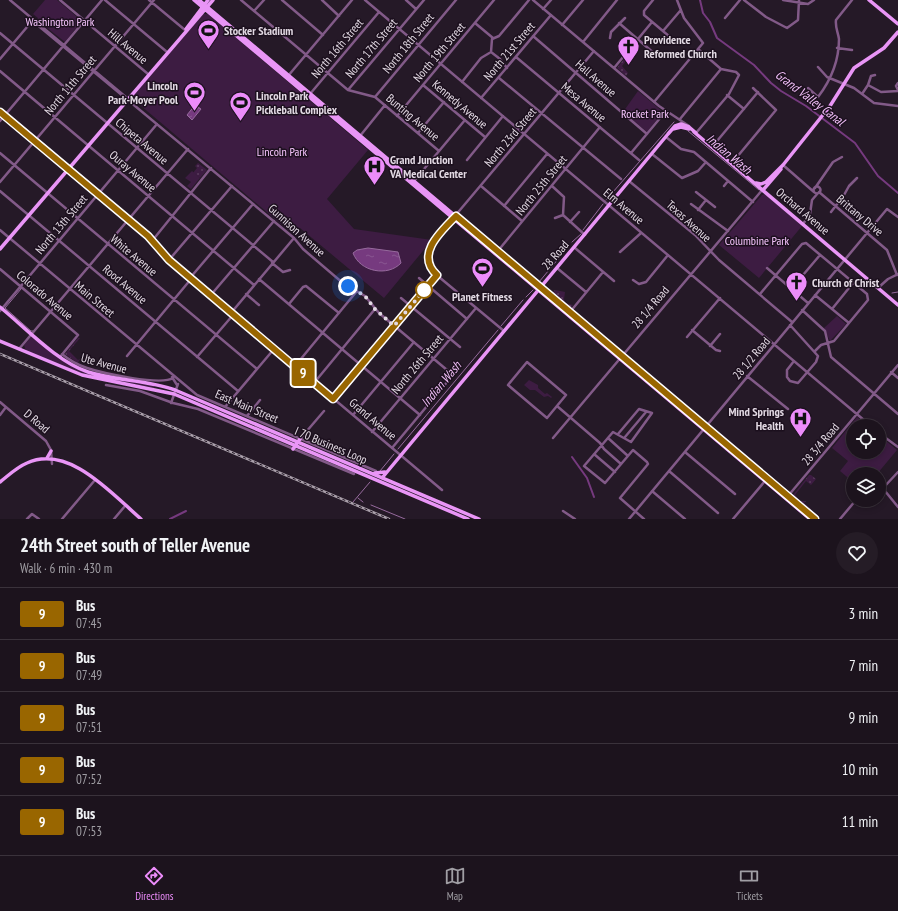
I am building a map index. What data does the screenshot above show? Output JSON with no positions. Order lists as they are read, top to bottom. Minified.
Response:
{"streets":{"main road":["Orchard Avenue","28 Road","28 1/4 Road","Ute Avenue","Grand Avenue","I 70 Business Loop"],"street":["North 18th Street","Hill Avenue","North 16th Street","North 17th Street","North 21st Street","North 19th Street","Hall Avenue","North 11th Street","Mesa Avenue","Kennedy Avenue","Bunting Avenue","North 23rd Street","Chipeta Avenue","Ouray Avenue","North 25th Street","Elm Avenue","Brittany Drive","Texas Avenue","North 13th Street","Gunnison Avenue","White Avenue","Rood Avenue","Colorado Avenue","Main Street","28 1/2 Road","North 26th Street","East Main Street","D Road","28 3/4 Road"]},"crossings":[["North 18th Street","Bunting Avenue"],["North 18th Street","Elm Avenue"],["Hill Avenue","North 11th Street"],["North 16th Street","Elm Avenue"],["North 17th Street","Elm Avenue"],["North 21st Street","Hall Avenue"],["North 21st Street","Mesa Avenue"],["North 21st Street","Elm Avenue"],["North 21st Street","Orchard Avenue"],["North 19th Street","Kennedy Avenue"],["North 19th Street","Bunting Avenue"],["North 19th Street","Elm Avenue"],["Hall Avenue","North 23rd Street"],["North 11th Street","Chipeta Avenue"],["North 11th Street","Ouray Avenue"],["North 11th Street","Gunnison Avenue"],["North 11th Street","White Avenue"],["North 11th Street","Grand Avenue"],["Mesa Avenue","North 23rd Street"],["Mesa Avenue","North 25th Street"],["North 23rd Street","Elm Avenue"],["North 23rd Street","Orchard Avenue"],["Chipeta Avenue","North 13th Street"],["Ouray Avenue","North 13th Street"],["North 25th Street","Elm Avenue"],["Elm Avenue","28 Road"],["Elm Avenue","28 1/4 Road"],["Elm Avenue","28 1/2 Road"],["Elm Avenue","28 3/4 Road"],["Orchard Avenue","28 Road"],["Orchard Avenue","28 1/4 Road"],["Orchard Avenue","28 1/2 Road"],["Brittany Drive","28 1/2 Road"],["Texas Avenue","28 Road"],["Texas Avenue","28 1/4 Road"],["Texas Avenue","28 1/2 Road"],["North 13th Street","Gunnison Avenue"],["North 13th Street","White Avenue"],["North 13th Street","Rood Avenue"],["North 13th Street","Colorado Avenue"],["North 13th Street","Main Street"],["North 13th Street","Ute Avenue"],["North 13th Street","Grand Avenue"],["Gunnison Avenue","North 26th Street"],["28 Road","Grand Avenue"],["28 Road","I 70 Business Loop"],["Colorado Avenue","Ute Avenue"],["Main Street","East Main Street"],["Ute Avenue","I 70 Business Loop"],["North 26th Street","Grand Avenue"],["East Main Street","I 70 Business Loop"]],"water":["Grand Valley Canal","Indian Wash"],"parks":["Washington Park","Rocket Park","Lincoln Park","Columbine Park"],"places":{"sports":["Stocker Stadium","Lincoln Park-Moyer Pool","Lincoln Park Pickleball Complex","Planet Fitness"],"church":["Providence Reformed Church","Church of Christ"],"hospital":["Grand Junction VA Medical Center","Mind Springs Health"]},"lines":["bus line 9"],"page":{"on_map":"9","heading":["24th Street south of Teller Avenue","Walk · 6 min · 430 m"],"list":[{"mark":"9","name":"Bus","note":"07:45","value":"3 min"},{"mark":"9","name":"Bus","note":"07:49","value":"7 min"},{"mark":"9","name":"Bus","note":"07:51","value":"9 min"},{"mark":"9","name":"Bus","note":"07:52","value":"10 min"},{"mark":"9","name":"Bus","note":"07:53","value":"11 min"}],"tabs":["Directions","Map","Tickets"]}}
